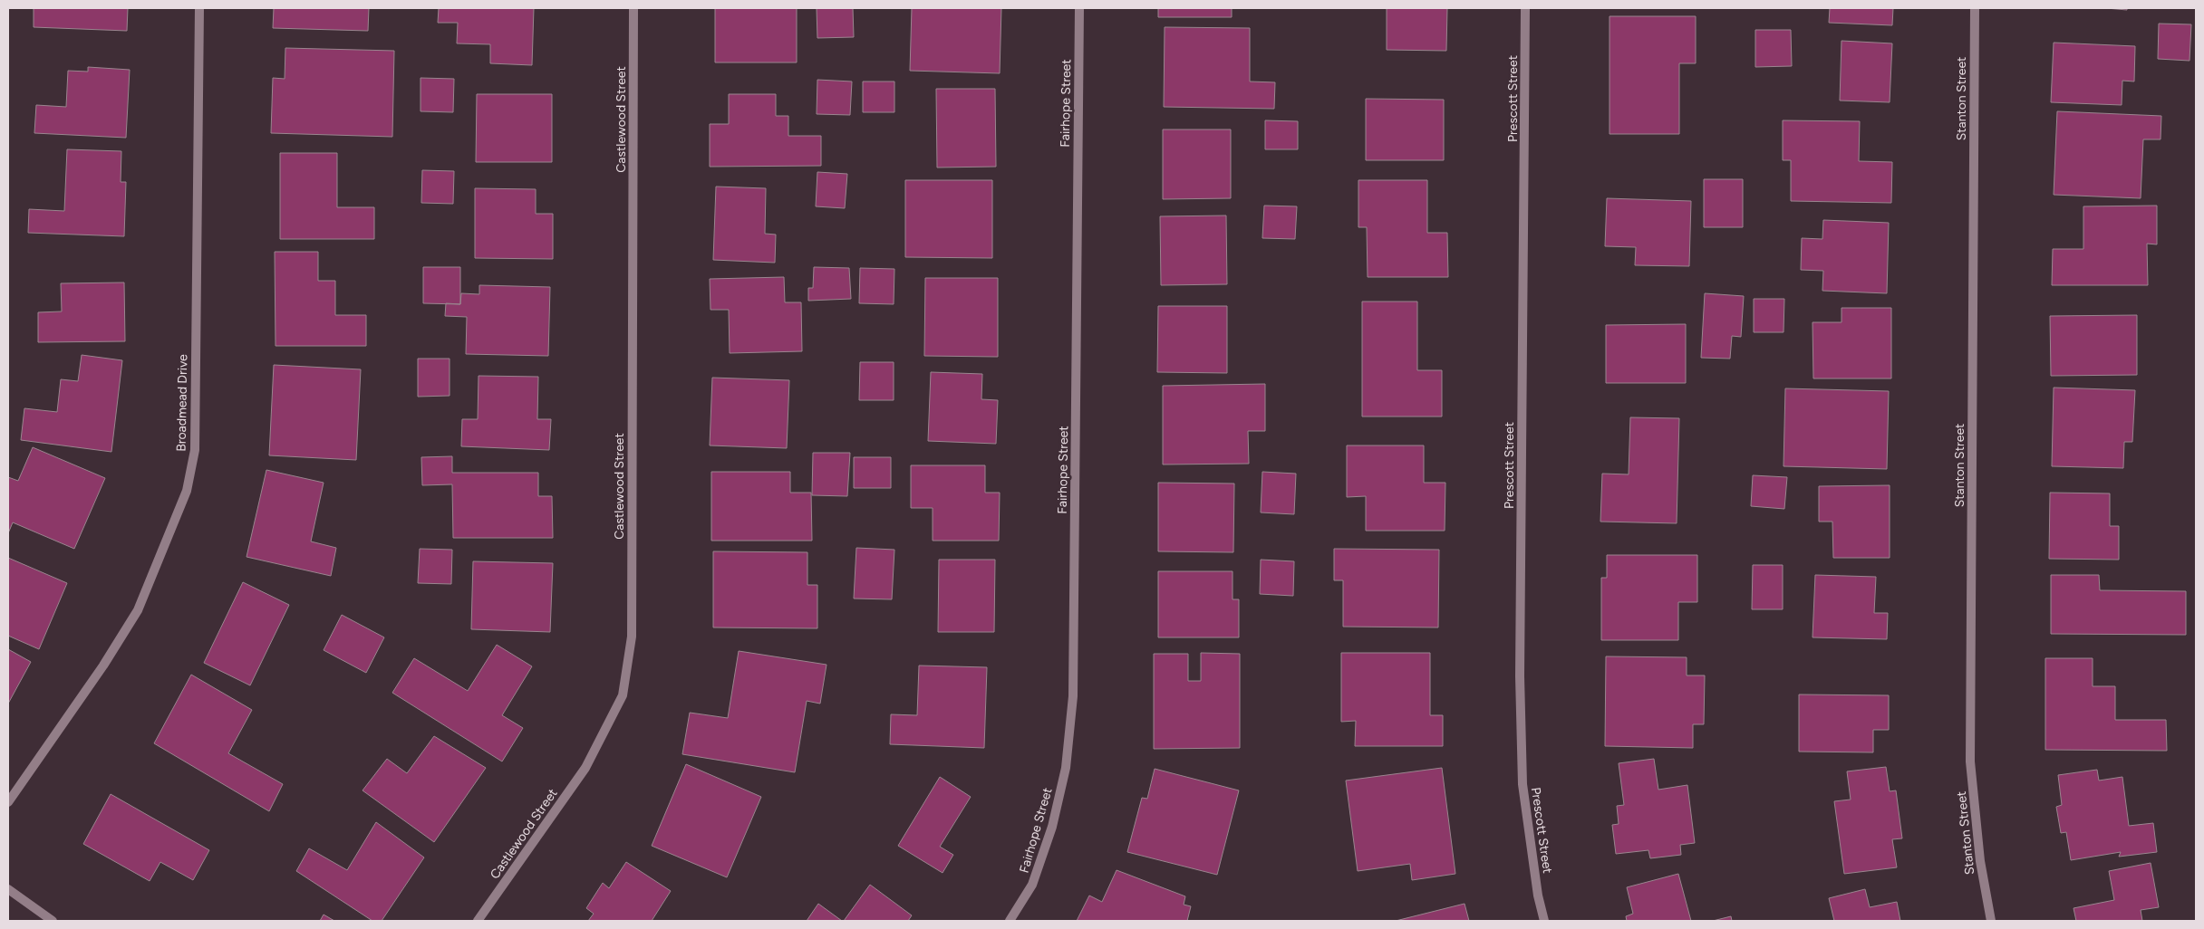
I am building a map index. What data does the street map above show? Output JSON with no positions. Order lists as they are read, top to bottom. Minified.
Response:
{"streets":{"street":["Prescott Street","Stanton Street","Fairhope Street","Castlewood Street","Broadmead Drive"]}}
